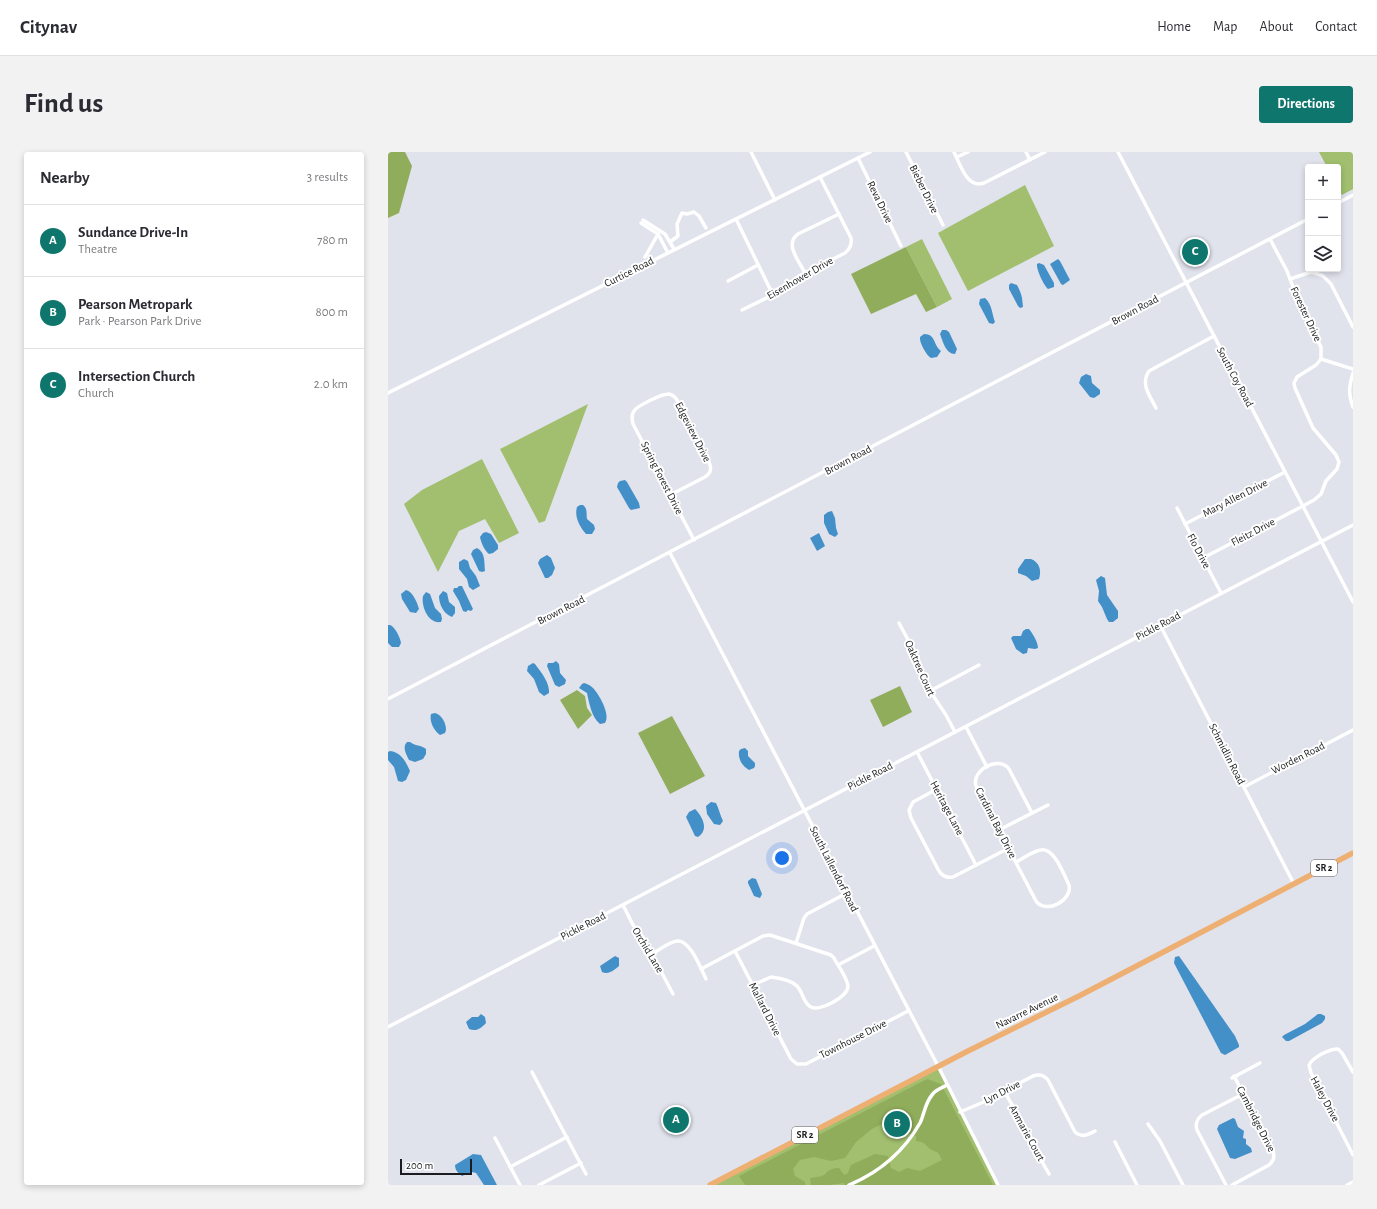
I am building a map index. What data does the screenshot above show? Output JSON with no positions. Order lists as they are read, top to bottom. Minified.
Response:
{"streets":{"highway":["SR 2","Navarre Avenue"],"street":["Bieber Drive","Reva Drive","Curtice Road","Eisenhower Drive","Brown Road","Forester Drive","South Coy Road","Edgeview Drive","Spring Forest Drive","Mary Allen Drive","Fleitz Drive","Flo Drive","Pickle Road","Oaktree Court","Schmidlin Road","Worden Road","Heritage Lane","Cardinal Bay Drive","South Lallendorf Road","Orchid Lane","Mallard Drive","Townhouse Drive","Lyn Drive","Haley Drive","Cambridge Drive","Anmarie Court"]},"crossings":[["Reva Drive","Curtice Road"],["Curtice Road","Eisenhower Drive"],["Brown Road","Forester Drive"],["Brown Road","South Coy Road"],["Brown Road","Spring Forest Drive"],["Brown Road","South Lallendorf Road"],["Forester Drive","Fleitz Drive"],["South Coy Road","Mary Allen Drive"],["South Coy Road","Fleitz Drive"],["South Coy Road","Pickle Road"],["Edgeview Drive","Spring Forest Drive"],["Mary Allen Drive","Flo Drive"],["Fleitz Drive","Flo Drive"],["Flo Drive","Pickle Road"],["Pickle Road","Oaktree Court"],["Pickle Road","Schmidlin Road"],["Pickle Road","Heritage Lane"],["Pickle Road","South Lallendorf Road"],["Pickle Road","Orchid Lane"],["Schmidlin Road","Worden Road"],["Schmidlin Road","Navarre Avenue"],["South Lallendorf Road","Navarre Avenue"],["South Lallendorf Road","Townhouse Drive"],["South Lallendorf Road","Lyn Drive"],["Mallard Drive","Townhouse Drive"],["Lyn Drive","Anmarie Court"]],"scale_bar":"200 m","page":{"header":"Citynav","nav":["Home","Map","About","Contact"],"buttons":"Directions","title":"Find us","heading":["Nearby","3 results"],"map_buttons":["+","−"],"list":[{"mark":"A","name":"Sundance Drive-In","note":"Theatre","value":"780 m"},{"mark":"B","name":"Pearson Metropark","note":"Park · Pearson Park Drive","value":"800 m"},{"mark":"C","name":"Intersection Church","note":"Church","value":"2.0 km"}],"pins":["C","A","B"],"scale":"200 m"}}
